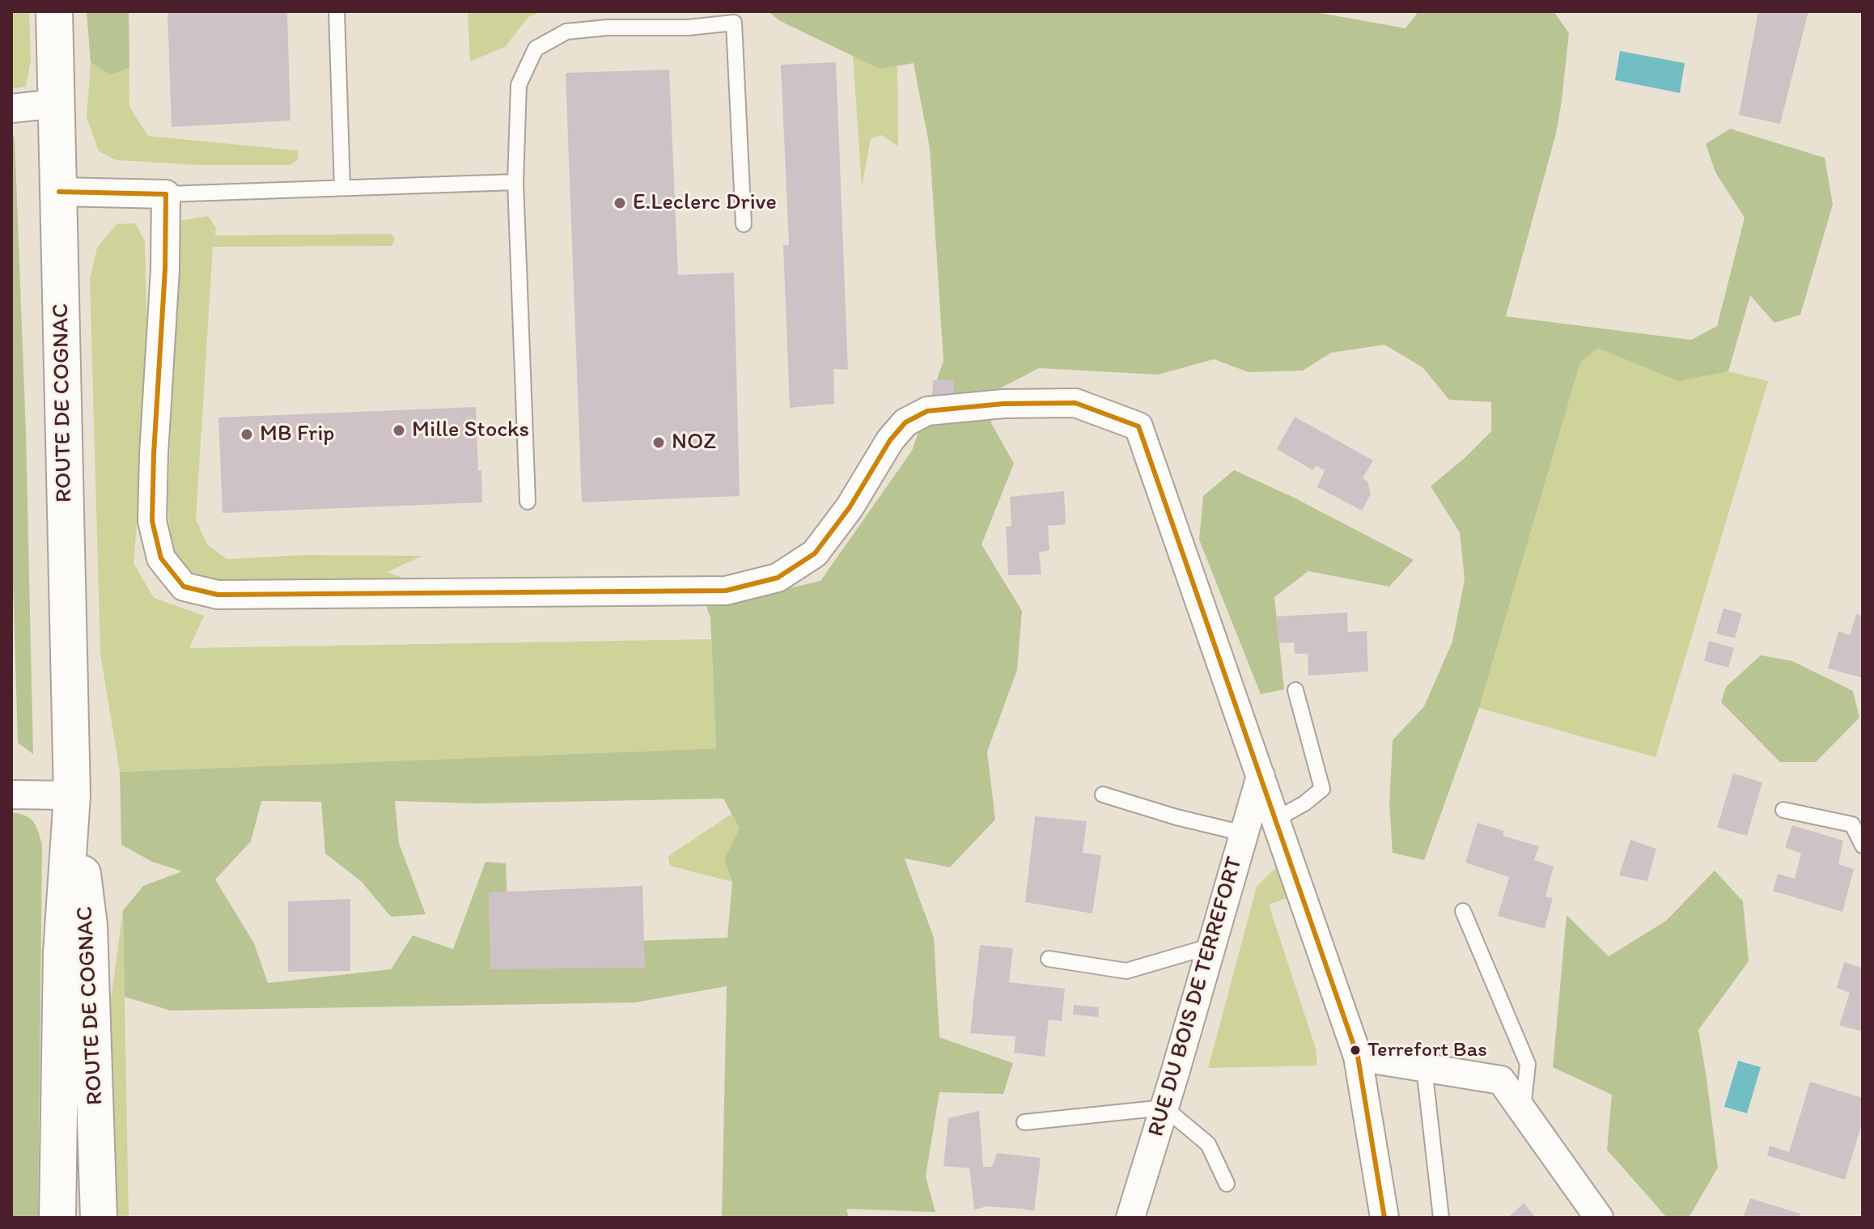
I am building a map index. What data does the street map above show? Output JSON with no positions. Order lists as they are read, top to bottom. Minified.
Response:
{"streets":{"main road":["ROUTE DE COGNAC"],"street":["RUE DU BOIS DE TERREFORT"]},"places":["E.Leclerc Drive","Mille Stocks","MB Frip","NOZ","Terrefort Bas"]}
